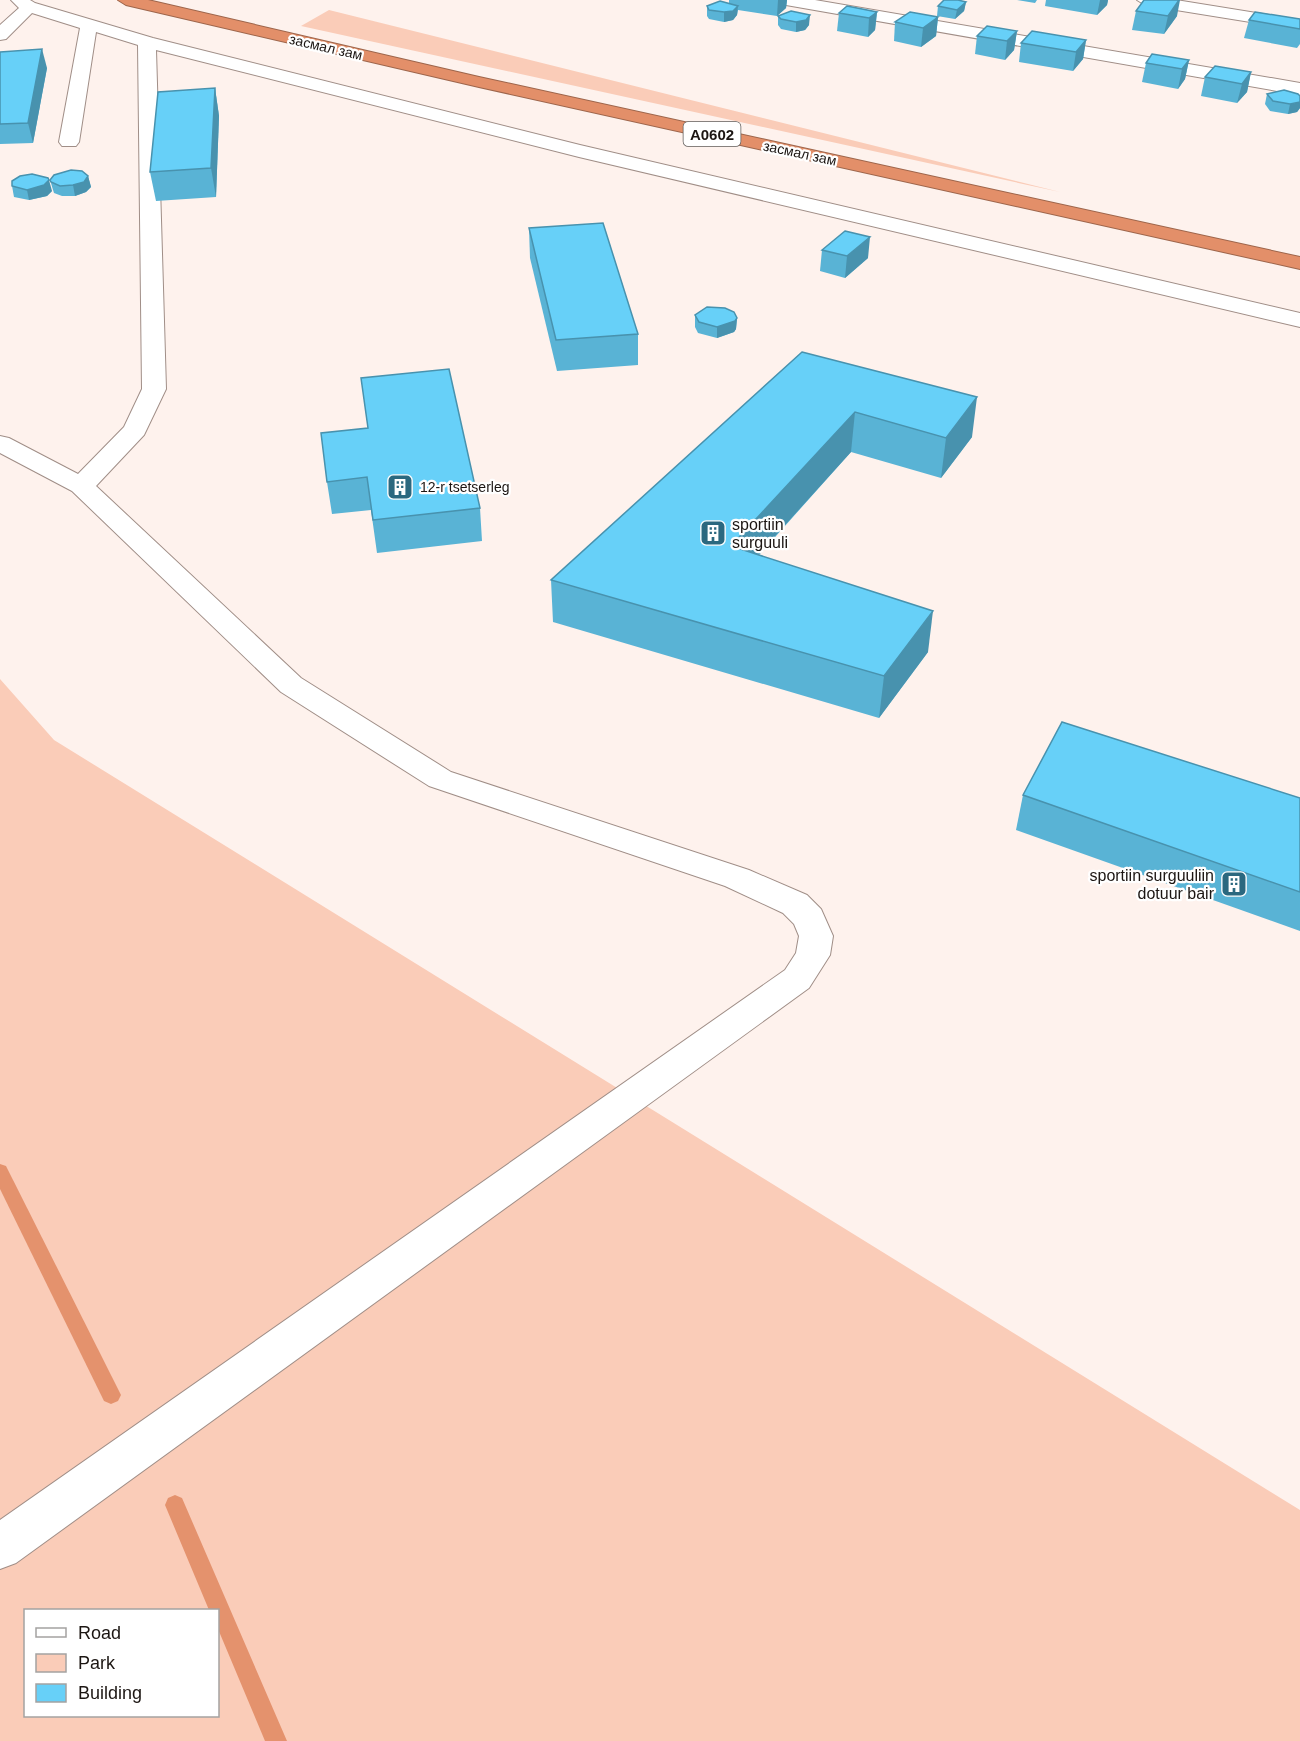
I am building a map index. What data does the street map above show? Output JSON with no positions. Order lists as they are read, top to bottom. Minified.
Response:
{"streets":{"highway":["засмал зам","A0602"]},"places":{"building":["12-r tsetserleg","sportiin surguuli","sportiin surguuliin dotuur bair"]},"legend":["Road","Park","Building"]}
